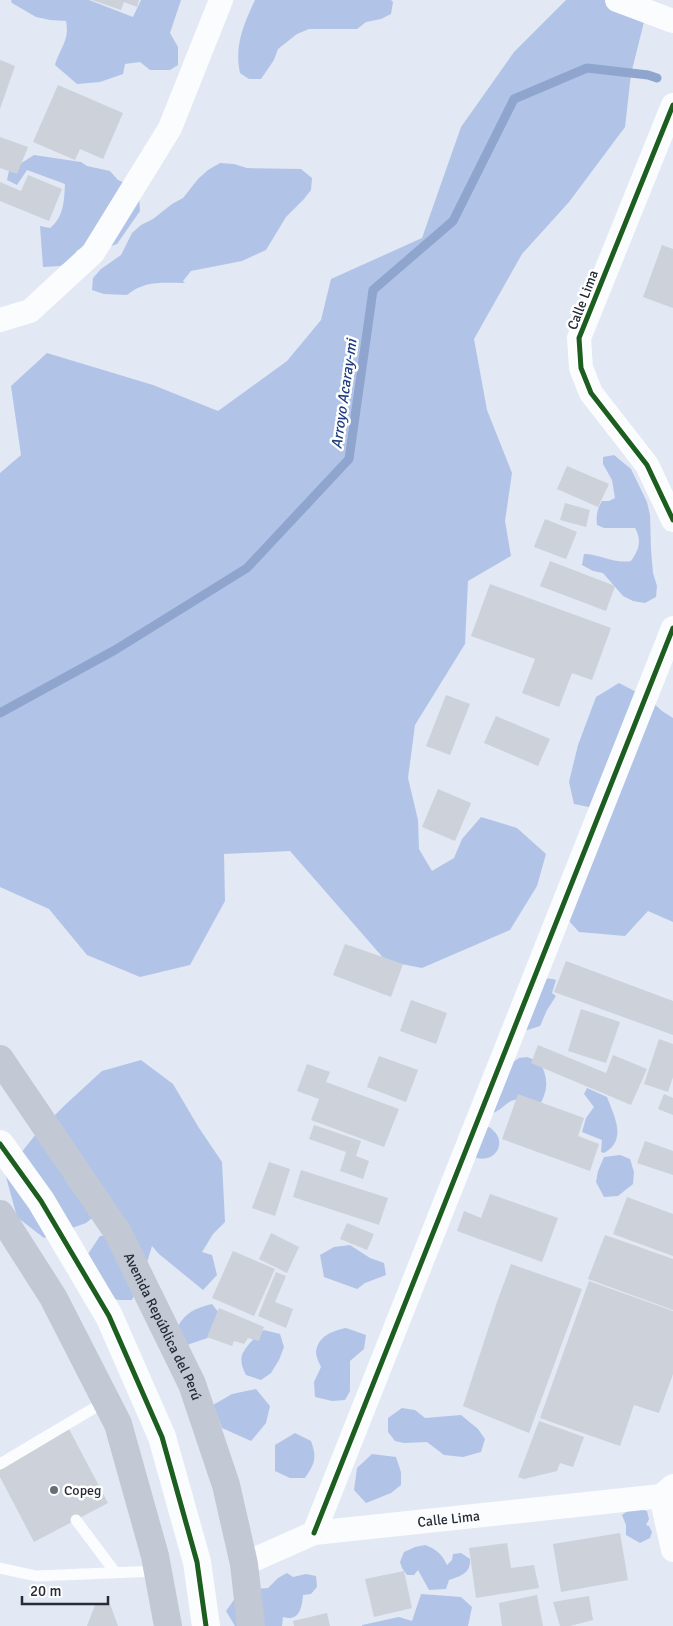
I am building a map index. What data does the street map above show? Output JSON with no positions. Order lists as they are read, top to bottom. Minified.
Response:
{"streets":{"highway":["Avenida República del Perú"],"street":["Calle Lima"]},"crossings":[["Calle Lima","Avenida República del Perú"]],"water":["Arroyo Acaray-mi"],"places":["Copeg"],"scale_bar":"20 m"}
